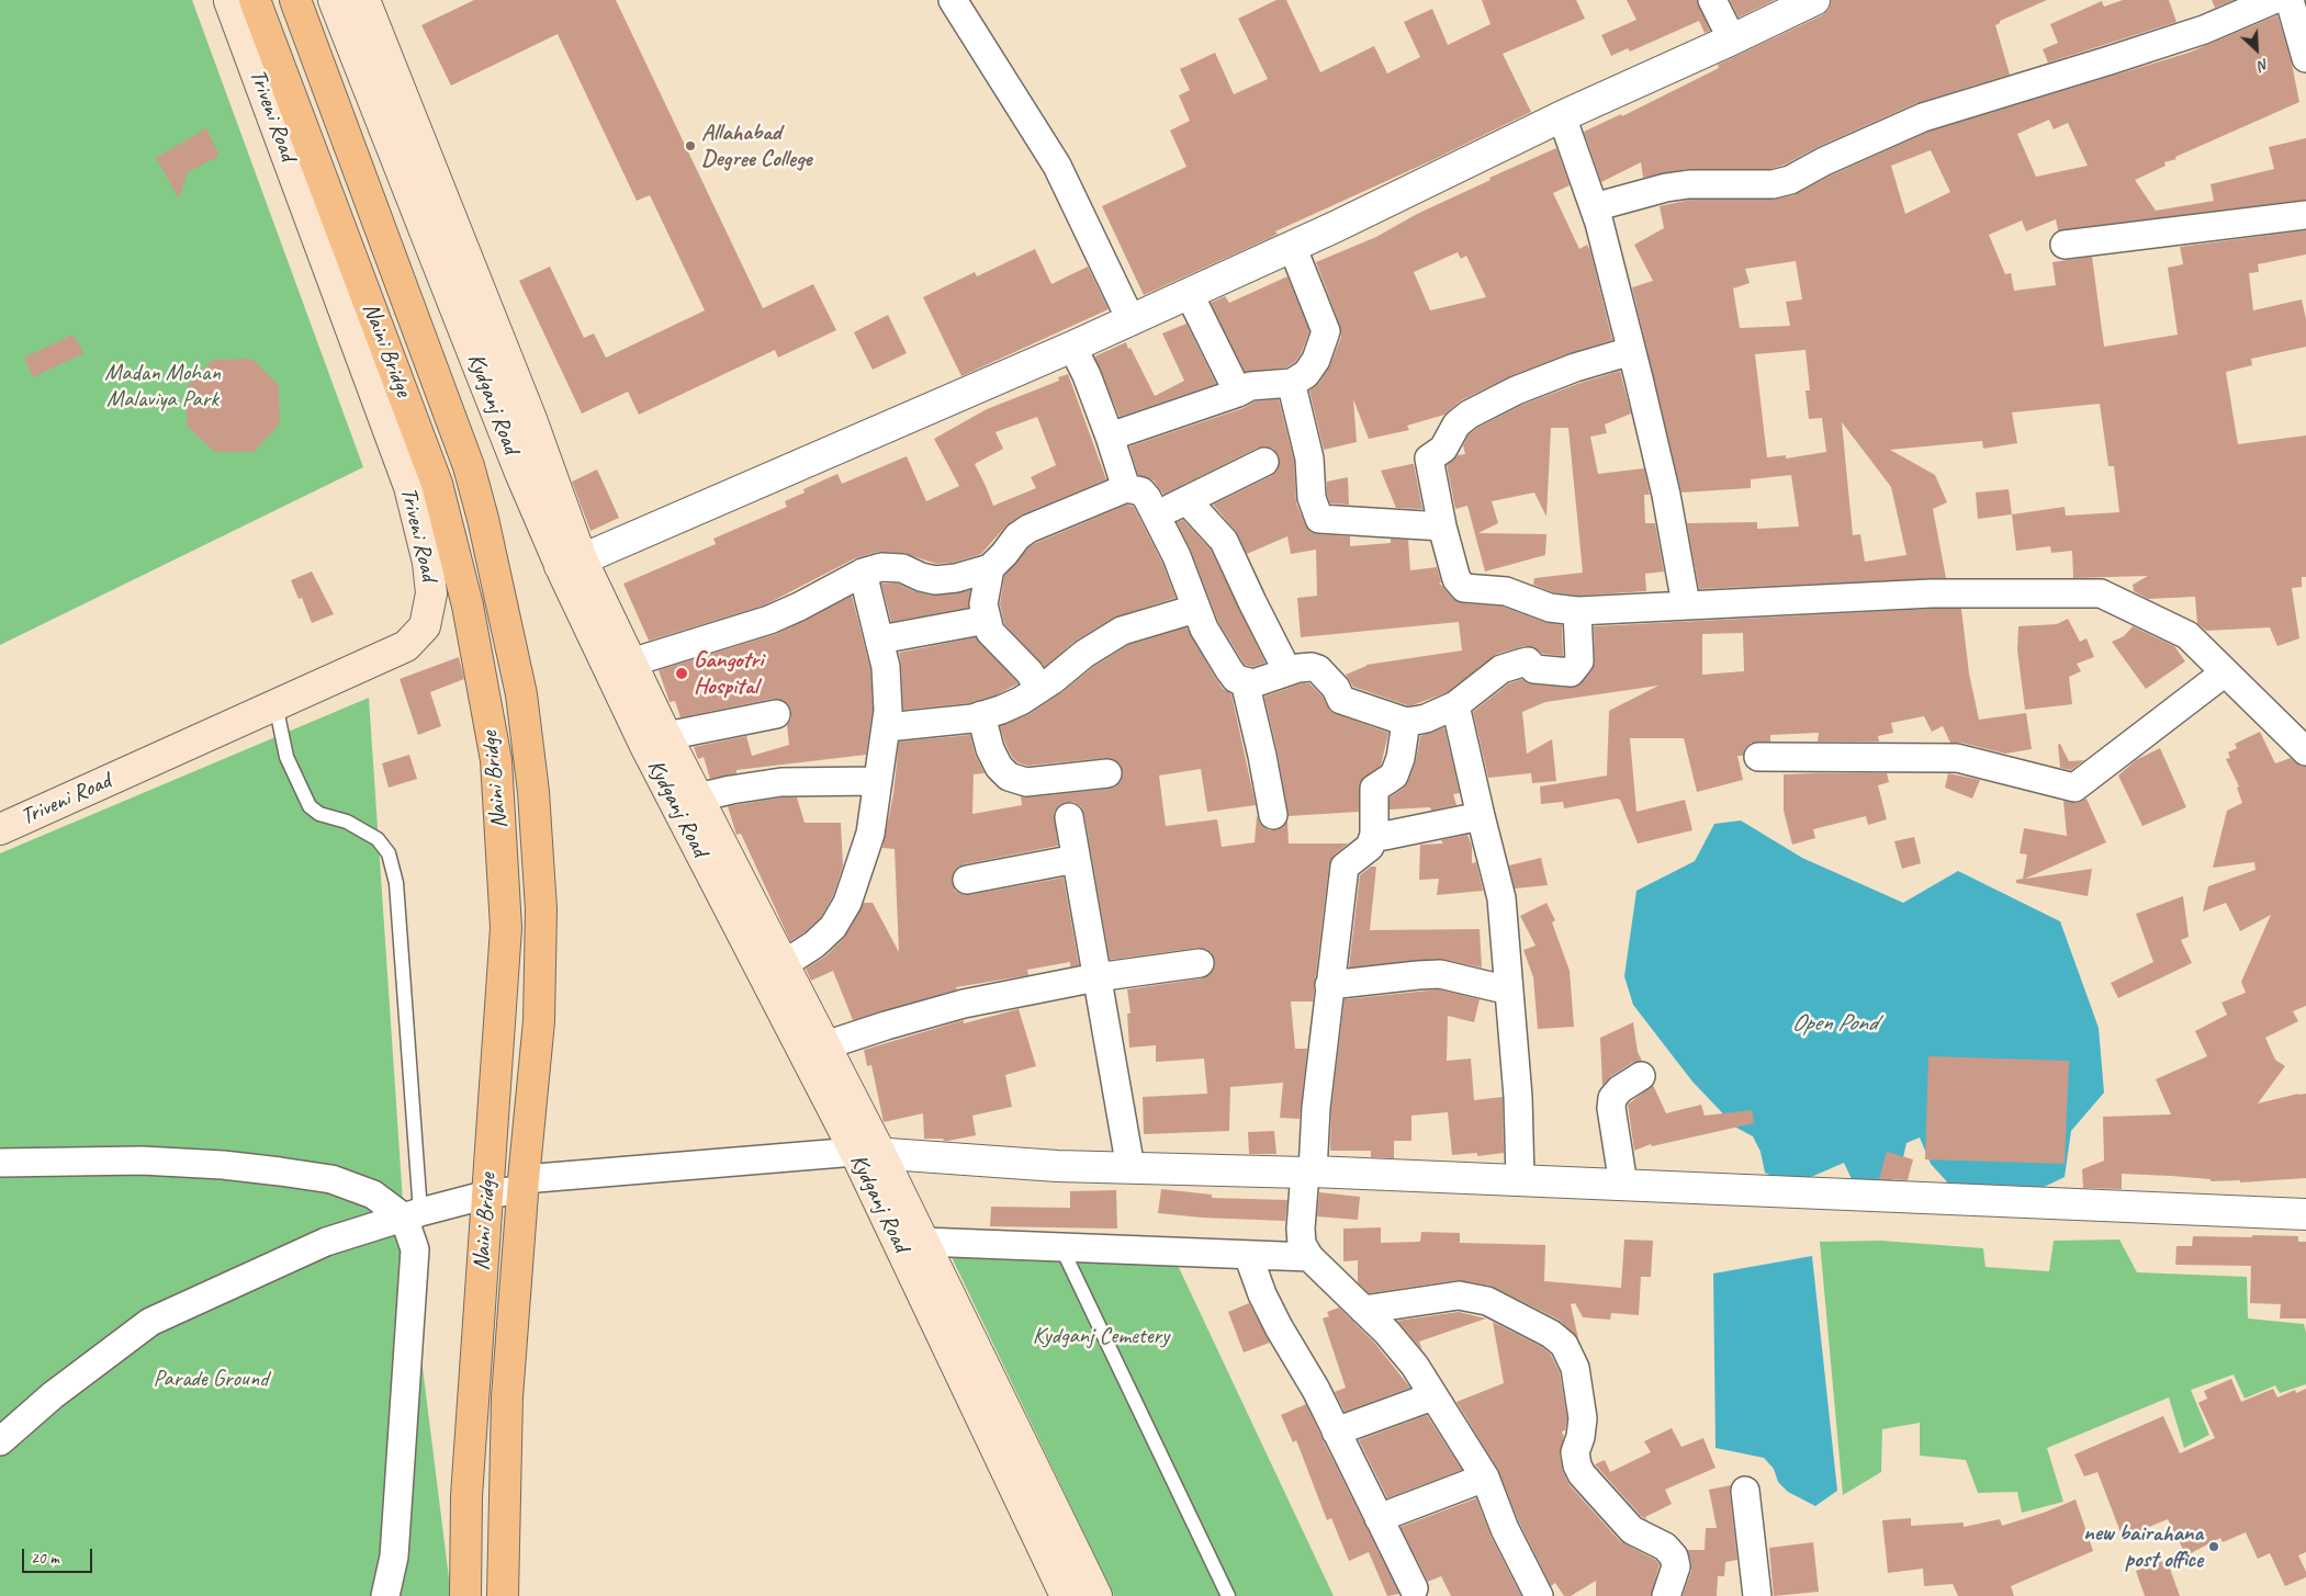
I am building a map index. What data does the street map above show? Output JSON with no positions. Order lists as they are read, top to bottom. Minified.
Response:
{"streets":{"highway":["Naini Bridge"],"main road":["Triveni Road","Kydganj Road"]},"water":["Open Pond"],"parks":["Madan Mohan Malaviya Park","Kydganj Cemetery","Parade Ground"],"places":["Allahabad Degree College","Gangotri Hospital","new bairahana post office"],"scale_bar":"20 m","north":"bottom right"}
